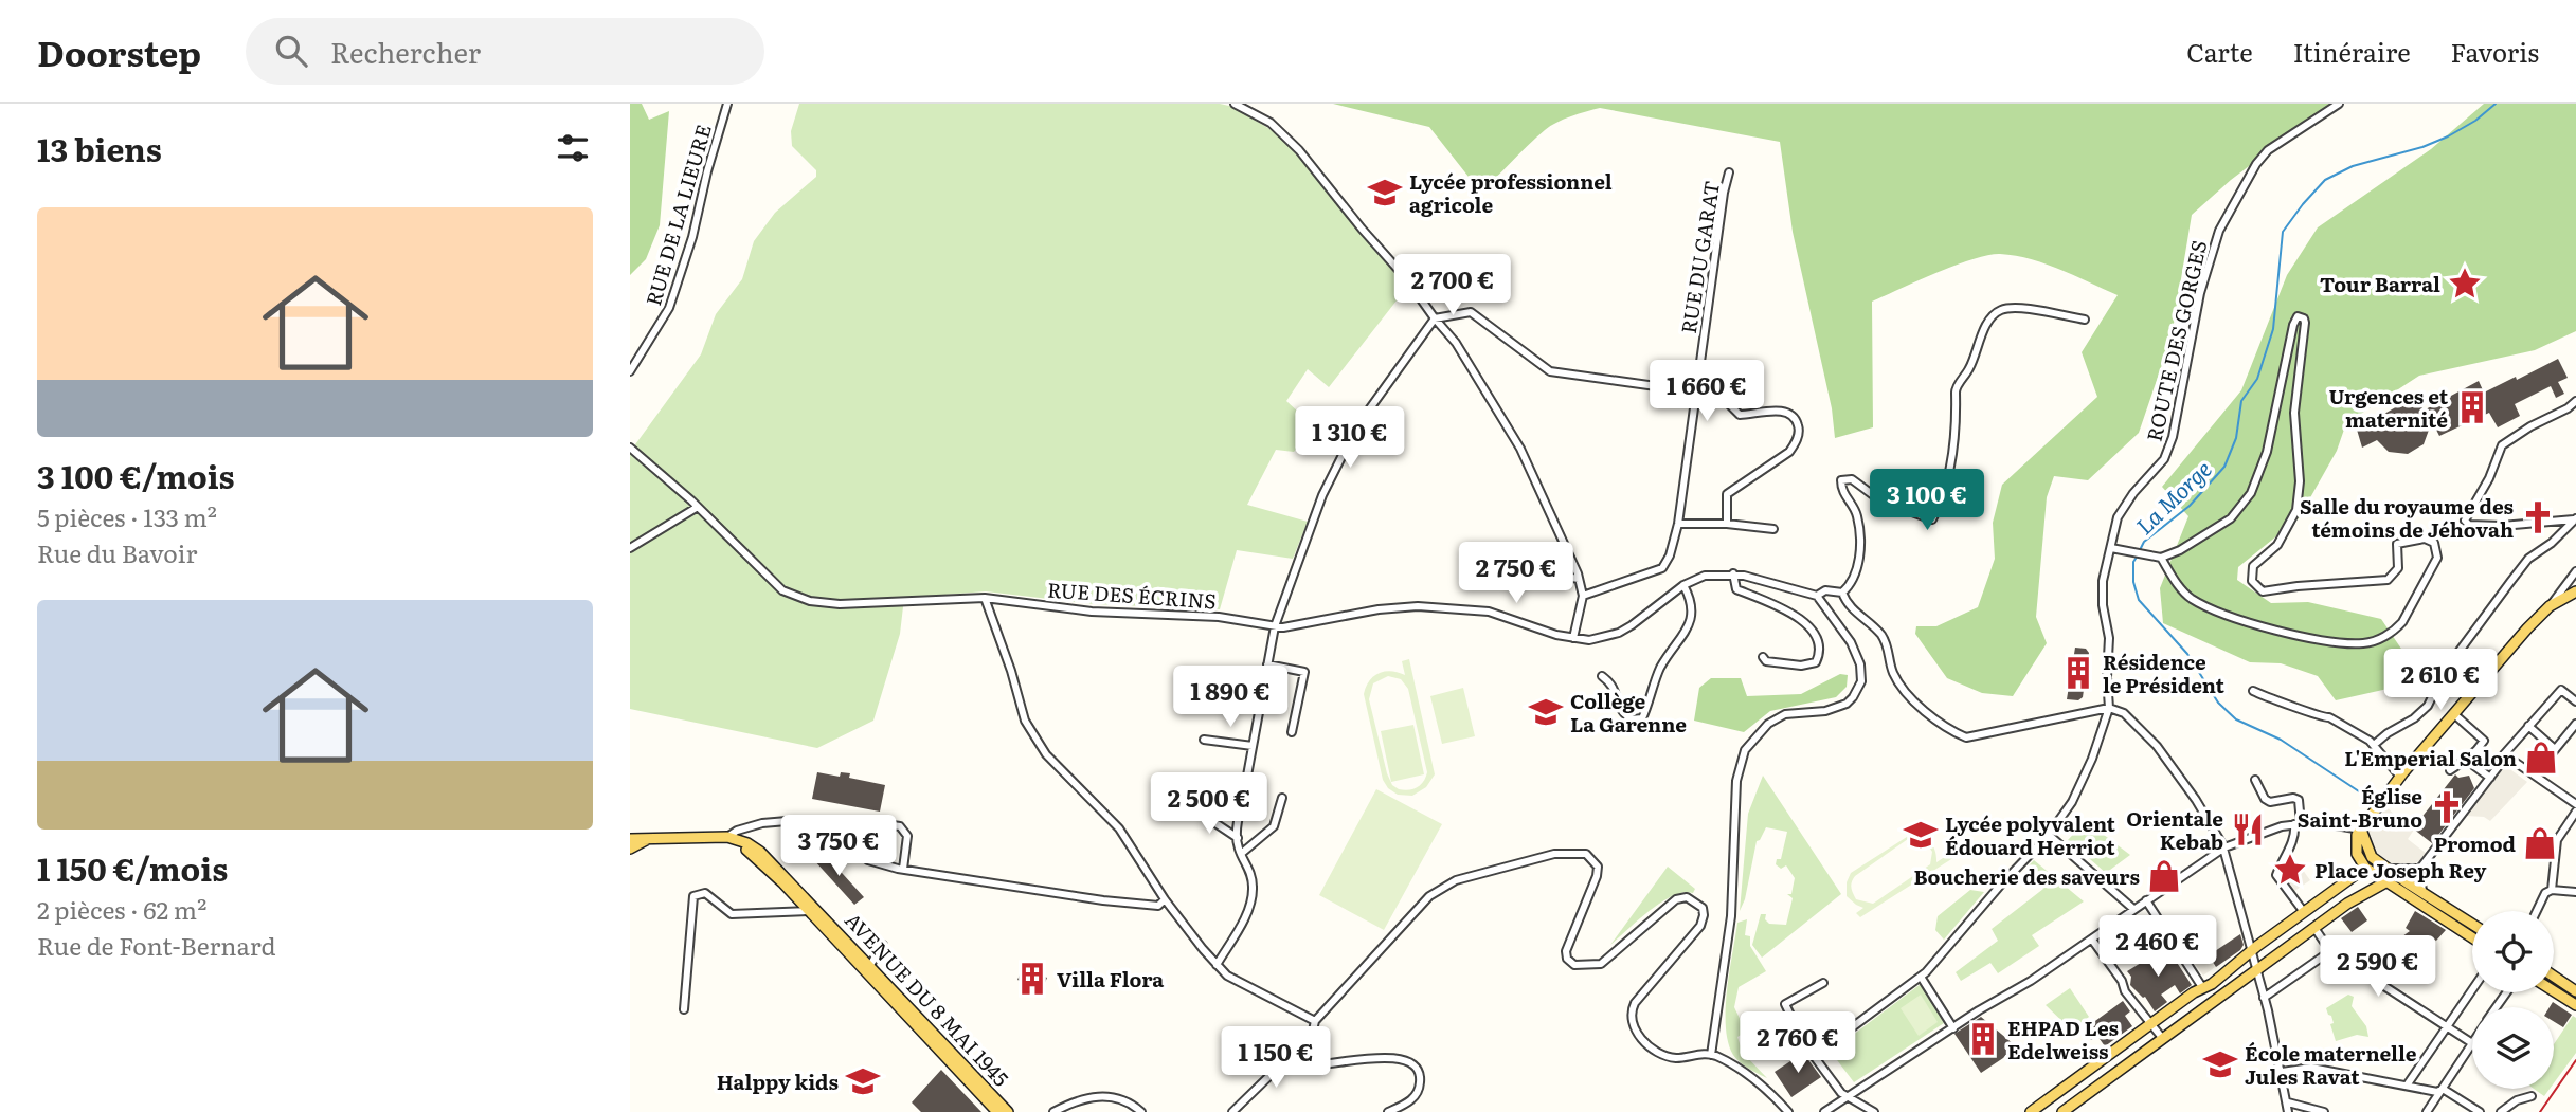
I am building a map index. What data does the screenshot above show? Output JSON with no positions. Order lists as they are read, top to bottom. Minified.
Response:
{"streets":{"main road":["AVENUE DU 8 MAI 1945"],"street":["RUE DE LA LIEURE","RUE DU GARAT","ROUTE DES GORGES","RUE DES ÉCRINS"]},"water":["La Morge"],"places":{"school or university":["Lycée professionnel agricole","Collège La Garenne","Lycée polyvalent Édouard Herriot","École maternelle Jules Ravat","Halppy kids"],"place":["Tour Barral","Place Joseph Rey"],"building":["Urgences et maternité","Résidence le Président","Villa Flora","EHPAD Les Edelweiss"],"church":["Salle du royaume des témoins de Jéhovah","Église Saint-Bruno"],"shop":["L'Emperial Salon","Promod","Boucherie des saveurs"],"restaurant":["Orientale Kebab"]},"page":{"header":"Doorstep","search":"Rechercher","nav":["Carte","Itinéraire","Favoris"],"heading":"13 biens","list":[{"name":"3 100 €/mois","note":"5 pièces · 133 m² · Rue du Bavoir"},{"name":"1 150 €/mois","note":"2 pièces · 62 m² · Rue de Font-Bernard"}],"price":["2 700 €","1 660 €","1 310 €","3 100 €","2 750 €","2 610 €","1 890 €","2 500 €","3 750 €","2 460 €","2 590 €","2 760 €","1 150 €"]}}
